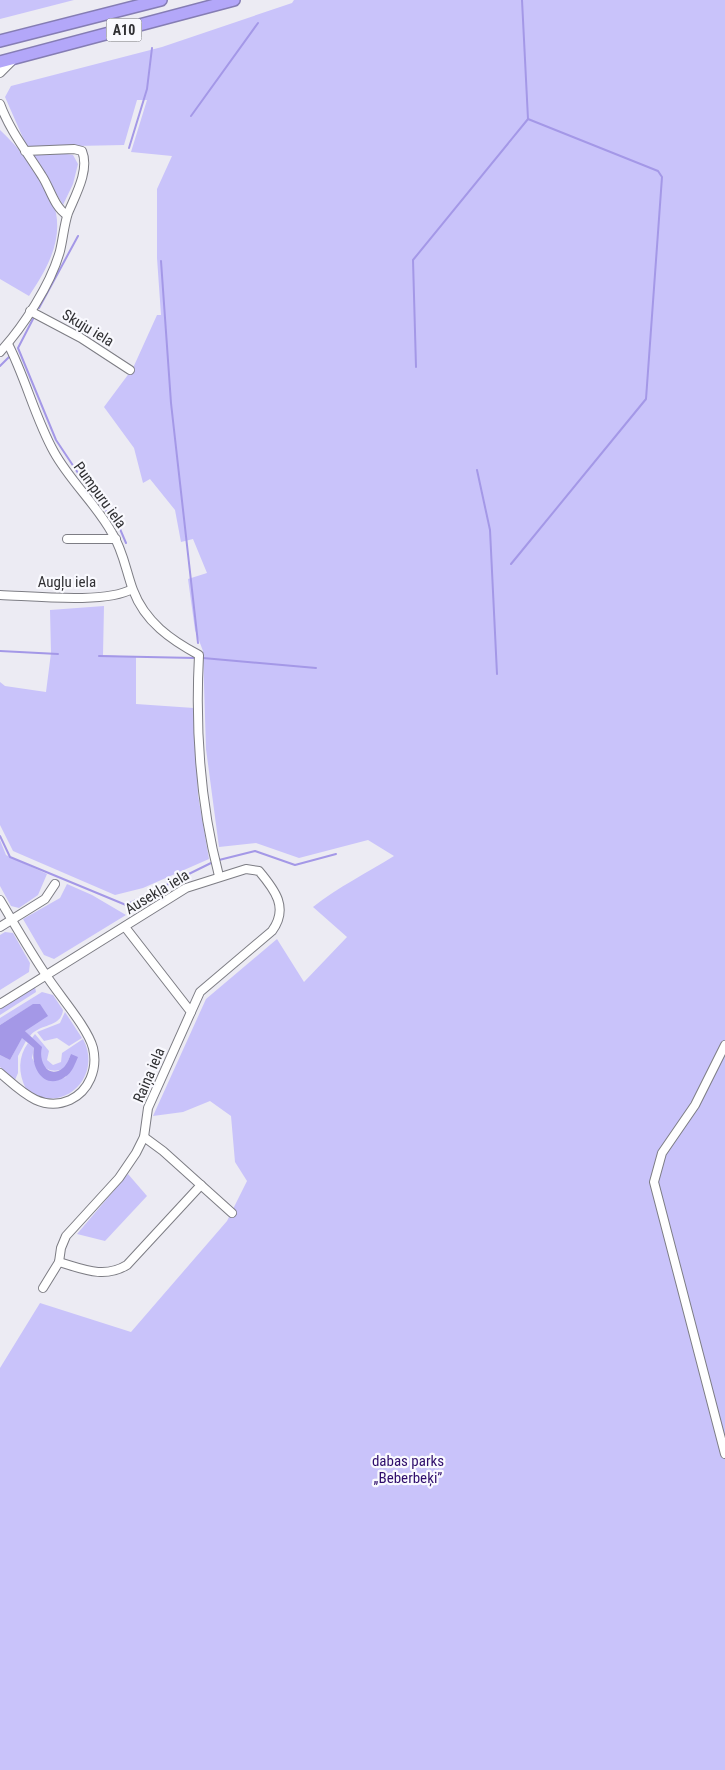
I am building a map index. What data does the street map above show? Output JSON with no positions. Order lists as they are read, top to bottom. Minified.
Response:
{"streets":{"highway":["A10"],"street":["Skuju iela","Pumpuru iela","Augļu iela","Ausekļa iela","Raiņa iela"]},"crossings":[["Pumpuru iela","Augļu iela"],["Pumpuru iela","Ausekļa iela"],["Ausekļa iela","Raiņa iela"]],"parks":["dabas parks „Beberbeķi”"]}
